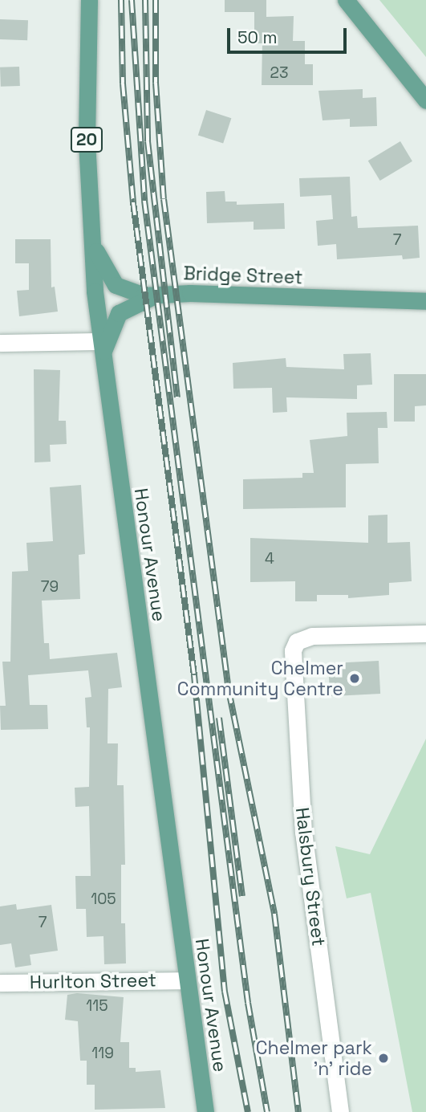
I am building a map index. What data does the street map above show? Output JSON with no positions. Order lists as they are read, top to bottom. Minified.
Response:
{"streets":{"main road":["20","Bridge Street","Honour Avenue"],"street":["Halsbury Street","Hurlton Street"]},"crossings":[["Bridge Street","Honour Avenue"],["Honour Avenue","Hurlton Street"]],"places":["Chelmer Community Centre","Chelmer park 'n' ride"],"house_numbers":["23","7","4","79","105","7","115","119"],"scale_bar":"50 m"}
